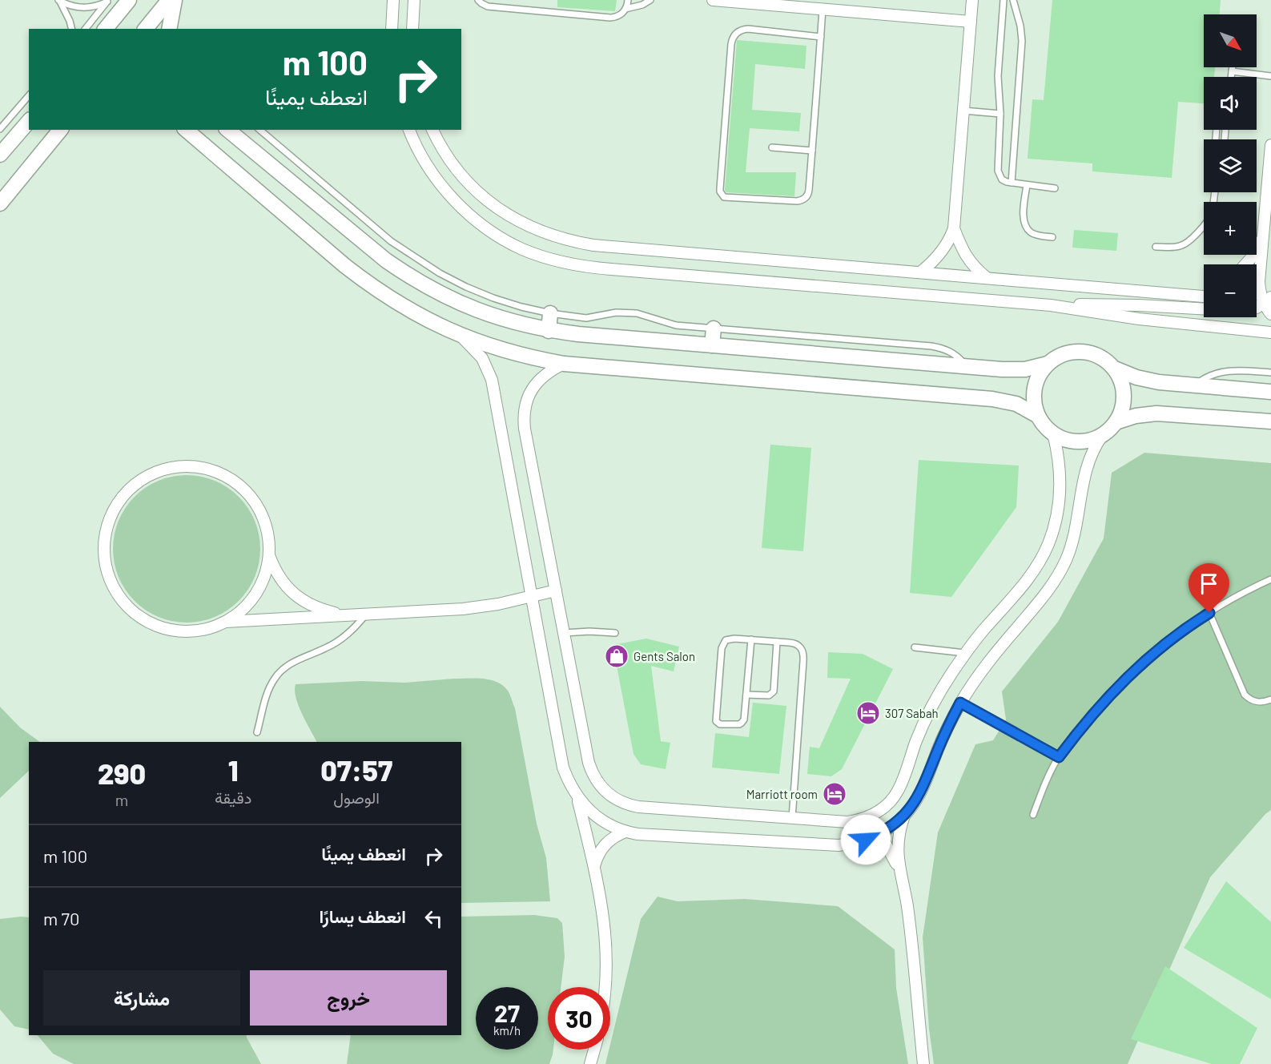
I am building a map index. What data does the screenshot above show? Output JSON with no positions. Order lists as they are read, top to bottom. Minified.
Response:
{"places":{"shop":["Gents Salon"],"hotel":["307 Sabah","Marriott room"]},"north":"bottom right","page":{"map_buttons":["+","−"],"turn":["100 m","انعطف يمينًا"],"eta":["07:57","الوصول","1","دقيقة","290","m"],"list":[{"name":"انعطف يمينًا","value":"100 m"},{"name":"انعطف يسارًا","value":"70 m"}],"buttons":["خروج","مشاركة"],"speed":"27 km/h","limit":"30"}}
